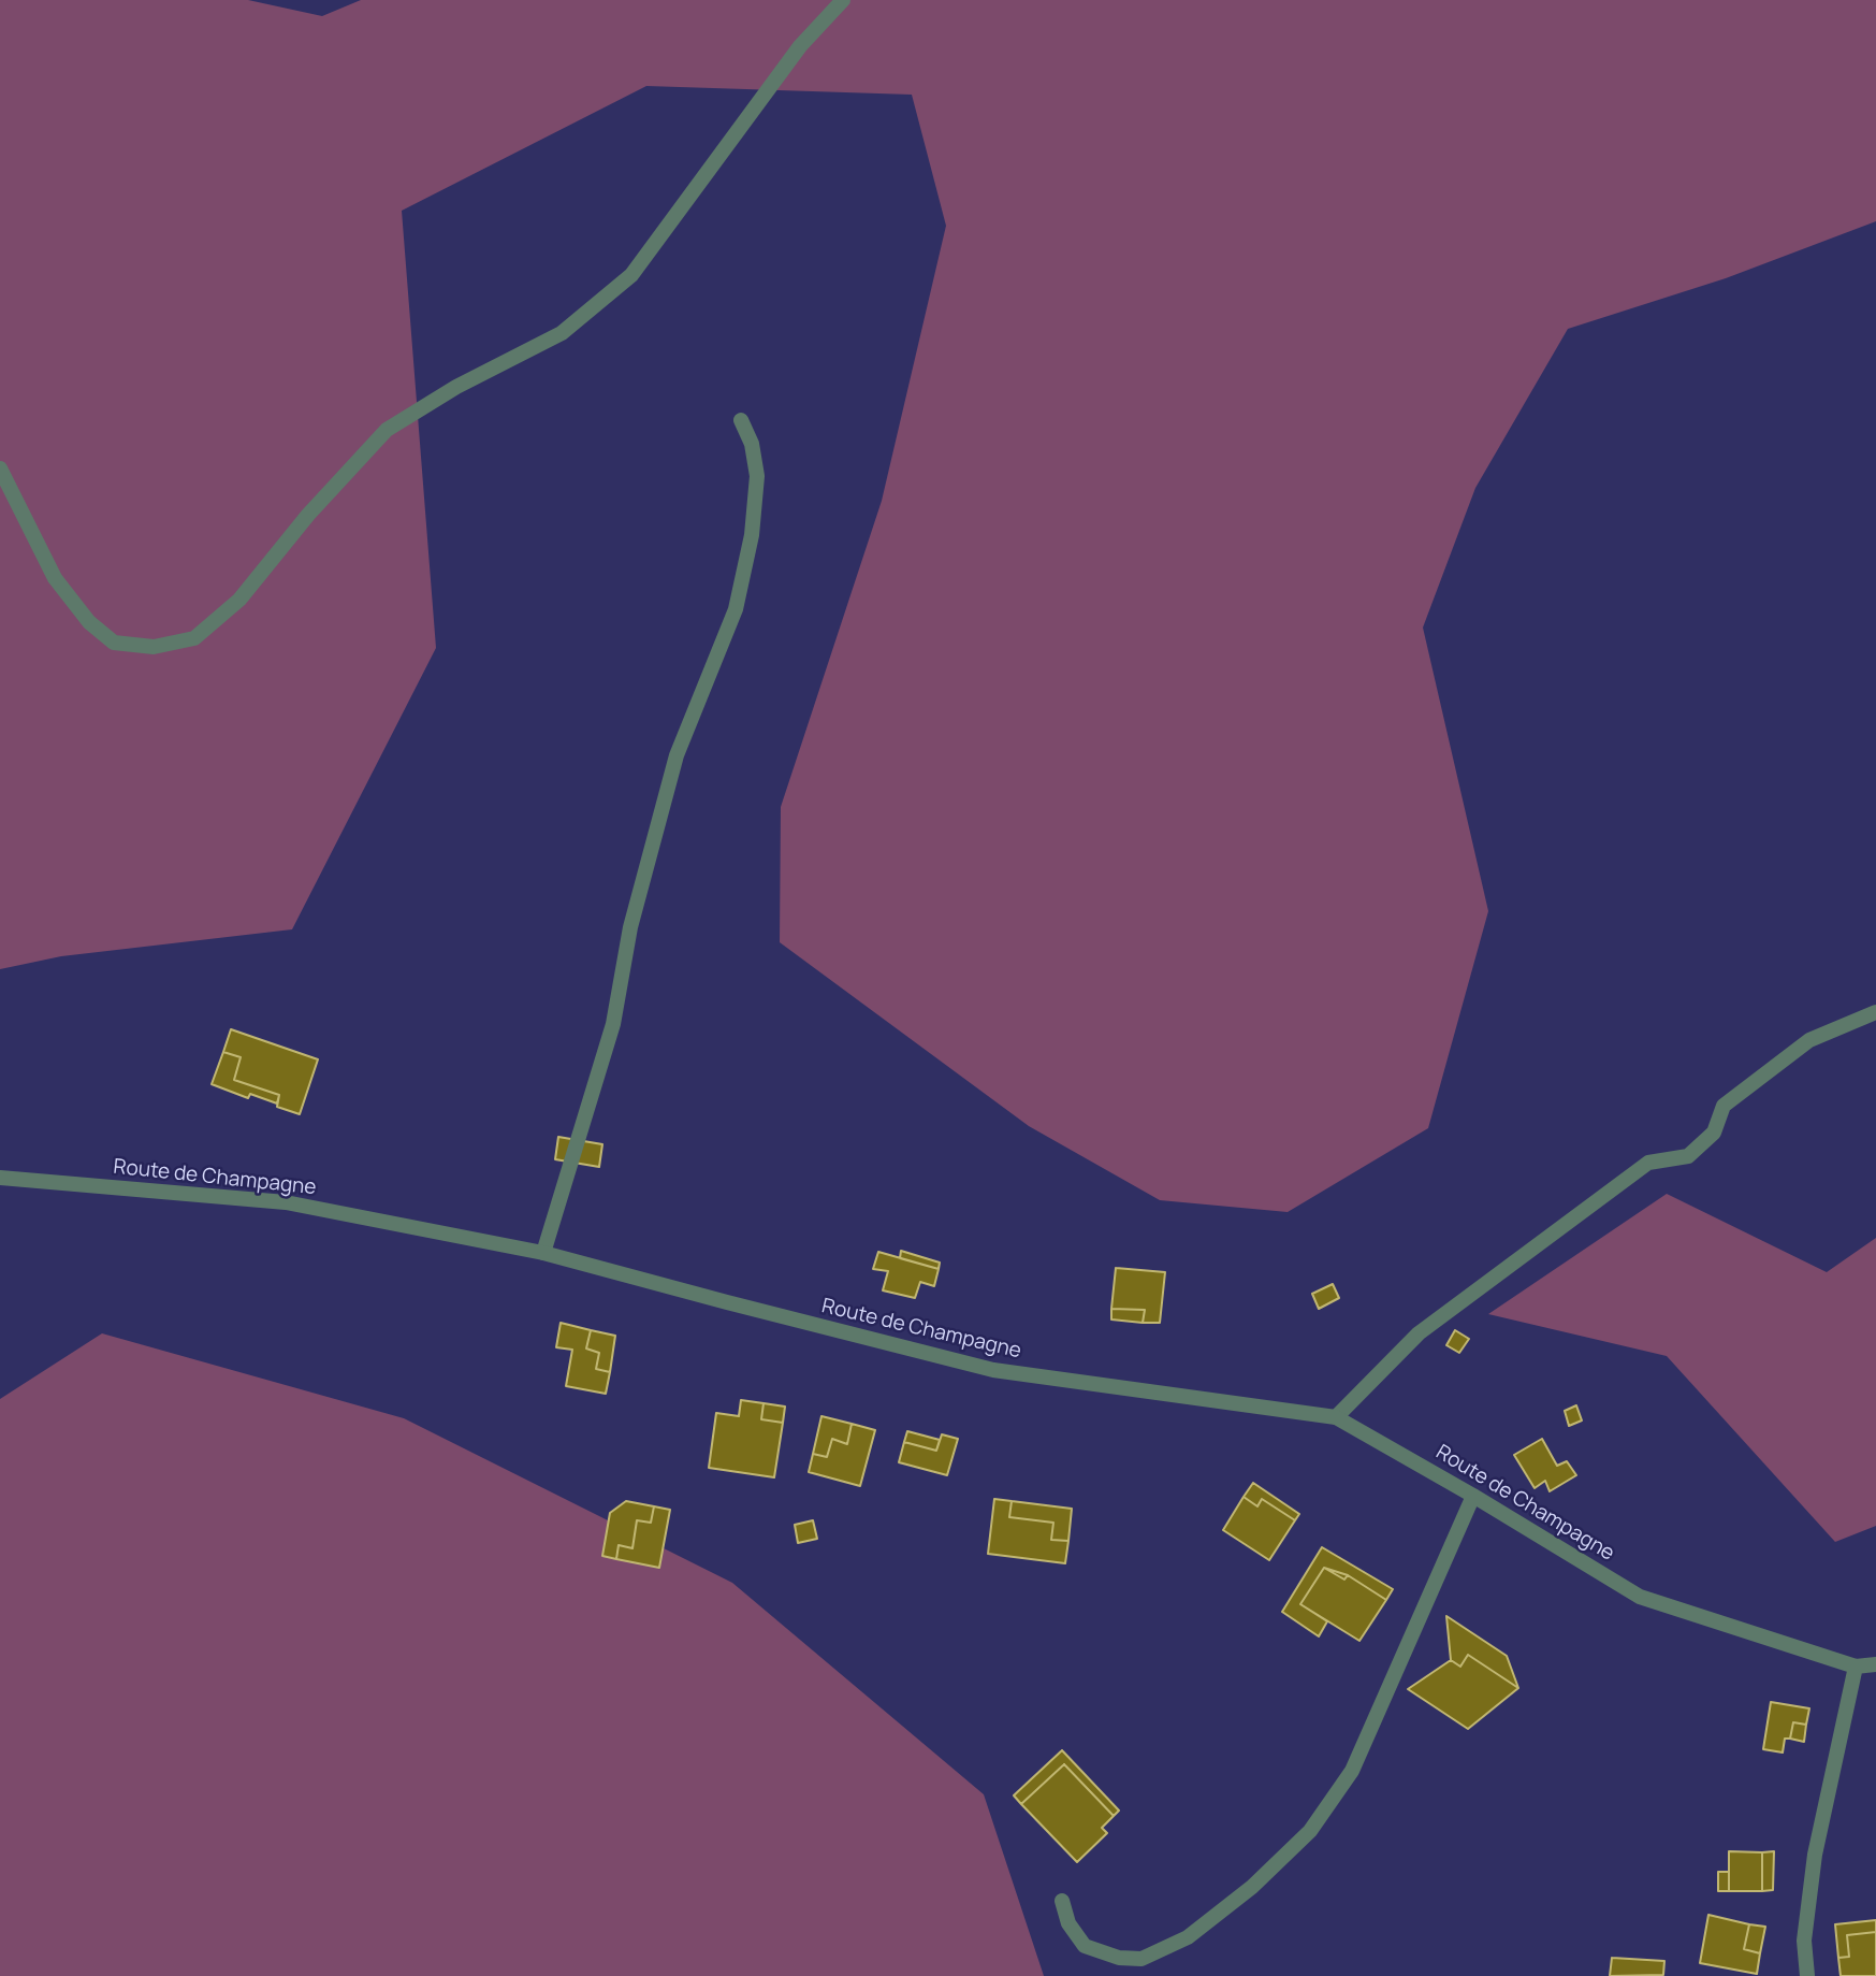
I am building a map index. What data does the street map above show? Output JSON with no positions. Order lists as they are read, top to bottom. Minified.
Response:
{"streets":{"street":["Route de Champagne"]}}
